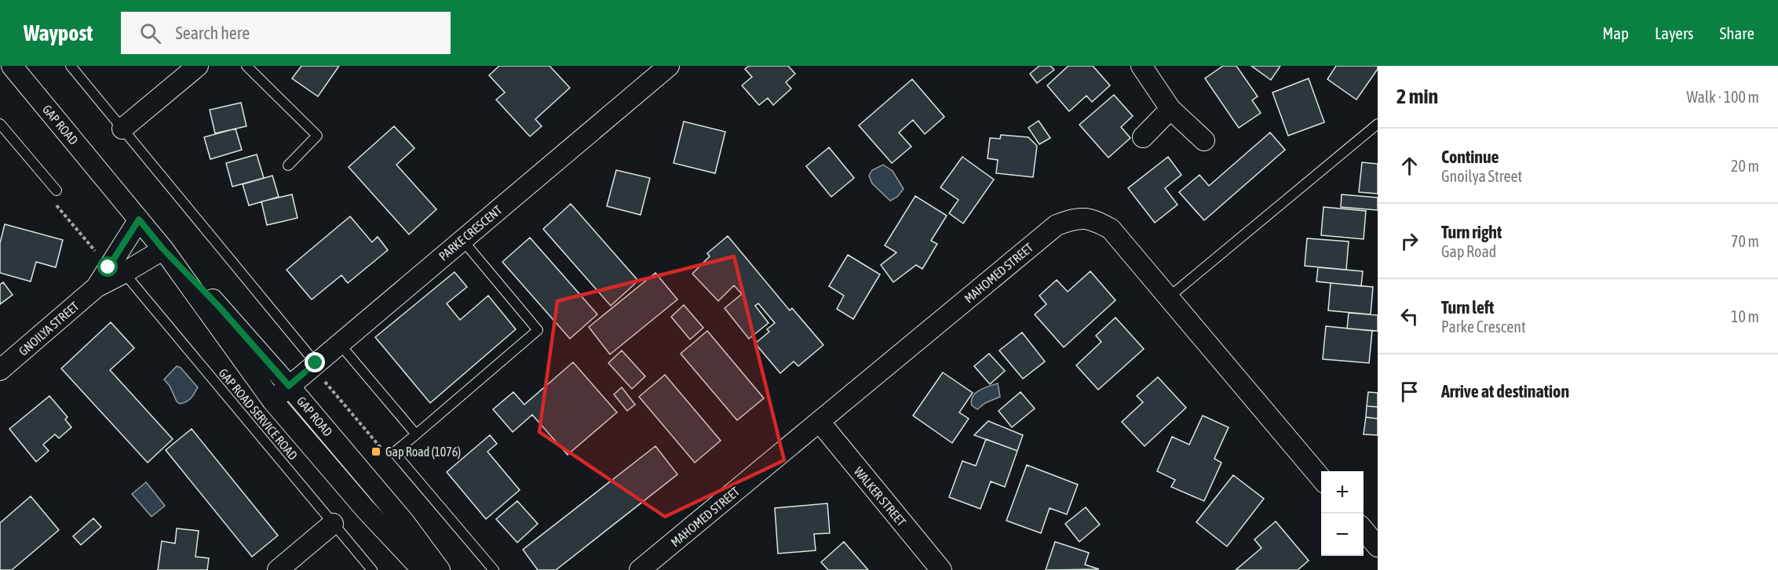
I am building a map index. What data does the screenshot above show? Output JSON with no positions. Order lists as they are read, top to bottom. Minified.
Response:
{"streets":{"street":["GAP ROAD","PARKE CRESCENT","MAHOMED STREET","GNOILYA STREET","WALKER STREET"],"lane":["GAP ROAD SERVICE ROAD"]},"crossings":[["GAP ROAD","PARKE CRESCENT"],["GAP ROAD","GNOILYA STREET"],["MAHOMED STREET","WALKER STREET"],["GNOILYA STREET","GAP ROAD SERVICE ROAD"]],"places":{"transit":["Gap Road (1076)"]},"page":{"header":"Waypost","search":"Search here","nav":["Map","Layers","Share"],"heading":["2 min","Walk · 100 m"],"list":[["Continue","Gnoilya Street","20 m"],["Turn right","Gap Road","70 m"],["Turn left","Parke Crescent","10 m"],"Arrive at destination"],"map_buttons":["+","−"]}}
